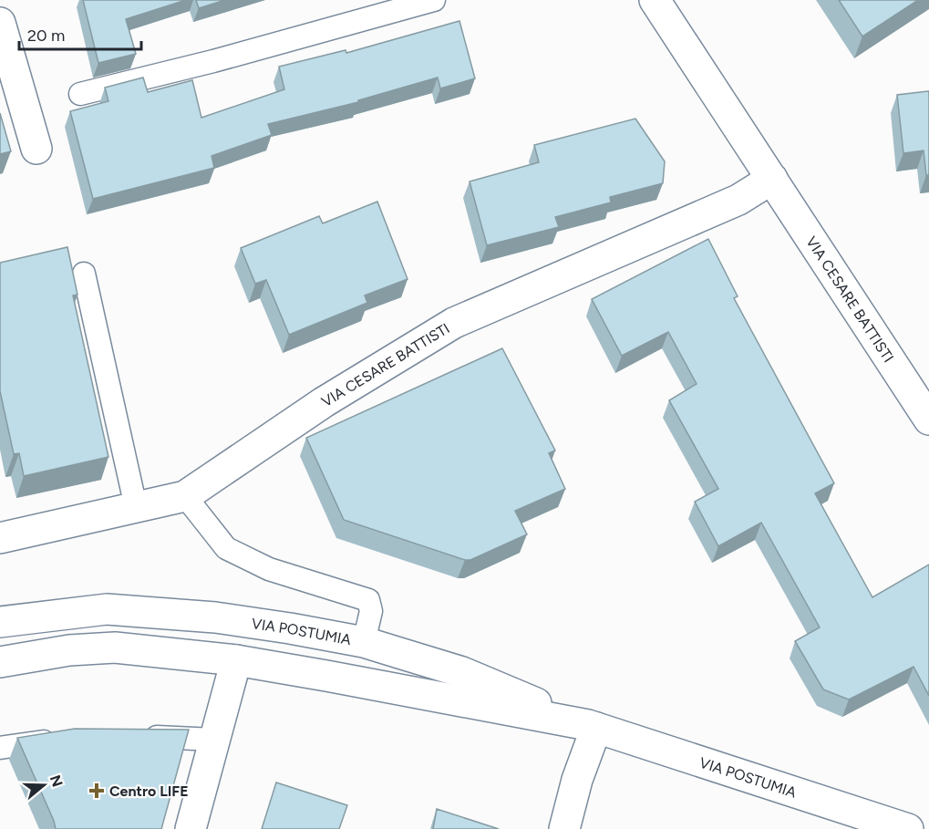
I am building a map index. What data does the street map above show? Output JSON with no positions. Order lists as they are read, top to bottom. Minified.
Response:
{"streets":{"street":["VIA CESARE BATTISTI","VIA POSTUMIA"]},"places":{"health":["Centro LIFE"]},"scale_bar":"20 m","north":"right"}
